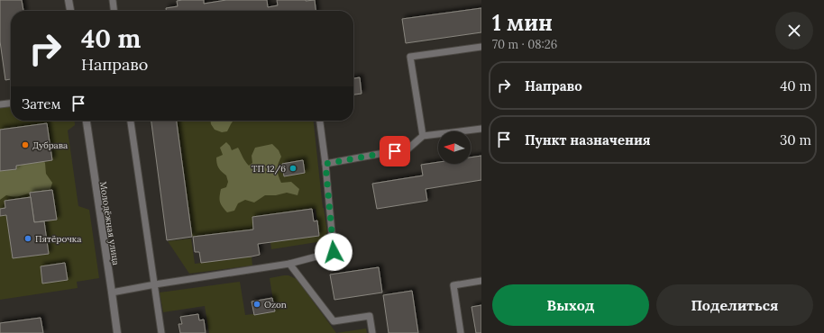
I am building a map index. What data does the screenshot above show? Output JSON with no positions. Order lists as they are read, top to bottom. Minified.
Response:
{"streets":{"street":["Молодёжная улица"]},"places":["Дубрава","ТП 12/6","Пятёрочка","Ozon"],"north":"left","page":{"heading":["1 мин","70 m · 08:26"],"turn":["40 m","Направо"],"list":[{"name":"Направо","value":"40 m"},{"name":"Пункт назначения","value":"30 m"}],"then":"Затем","buttons":["Выход","Поделиться"]}}
